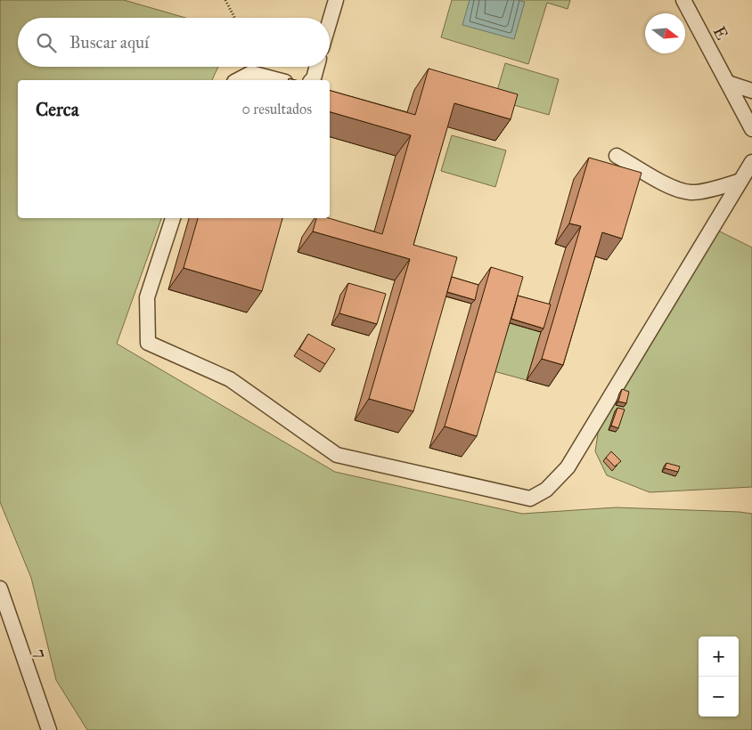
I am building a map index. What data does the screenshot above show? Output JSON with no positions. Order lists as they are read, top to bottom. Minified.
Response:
{"streets":{"street":["E","7"]},"north":"right","page":{"search":"Buscar aquí","heading":["Cerca","0 resultados"],"map_buttons":["+","−"]}}
